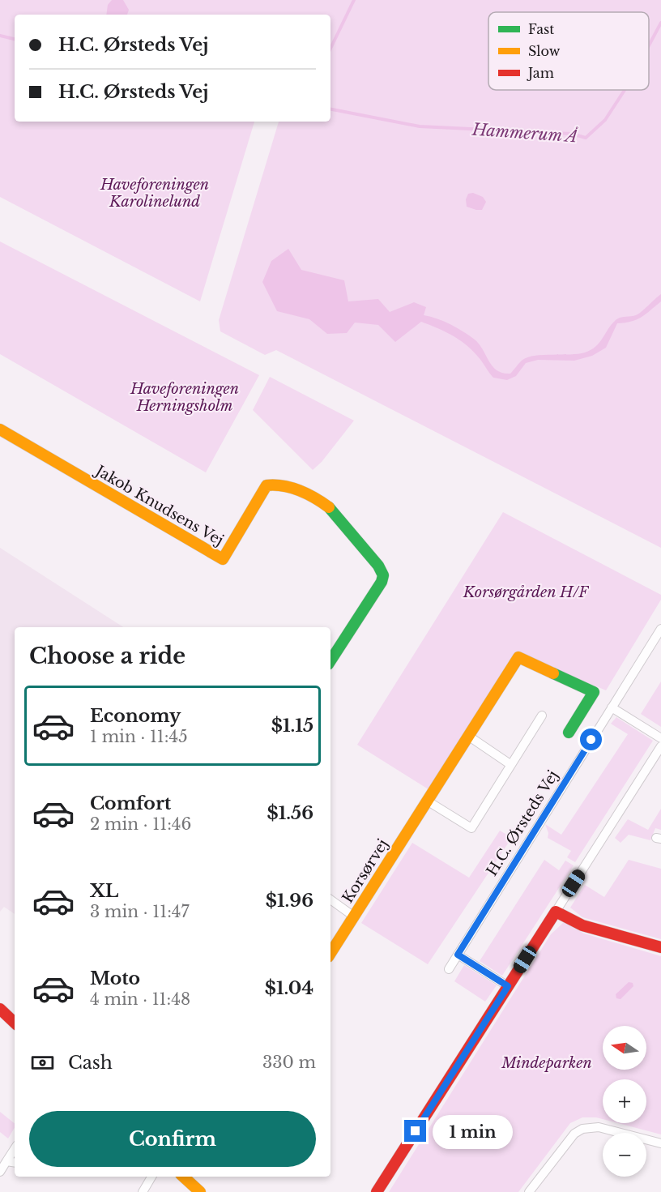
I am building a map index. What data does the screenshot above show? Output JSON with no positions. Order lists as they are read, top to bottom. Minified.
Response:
{"streets":{"street":["Jakob Knudsens Vej","H.C. Ørsteds Vej","Korsørvej"]},"water":["Hammerum Å"],"parks":["Haveforeningen Karolinelund","Haveforeningen Herningsholm","Korsørgården H/F","Mindeparken"],"legend":["Fast","Slow","Jam"],"north":"left","page":{"banner":["H.C. Ørsteds Vej","H.C. Ørsteds Vej"],"heading":"Choose a ride","list":[{"name":"Economy","note":"1 min · 11:45","value":"$1.15"},{"name":"Comfort","note":"2 min · 11:46","value":"$1.56"},{"name":"XL","note":"3 min · 11:47","value":"$1.96"},{"name":"Moto","note":"4 min · 11:48","value":"$1.04"}],"map_buttons":["+","−"],"pay":["Cash","330 m"],"buttons":"Confirm","bubble":"1 min"}}
